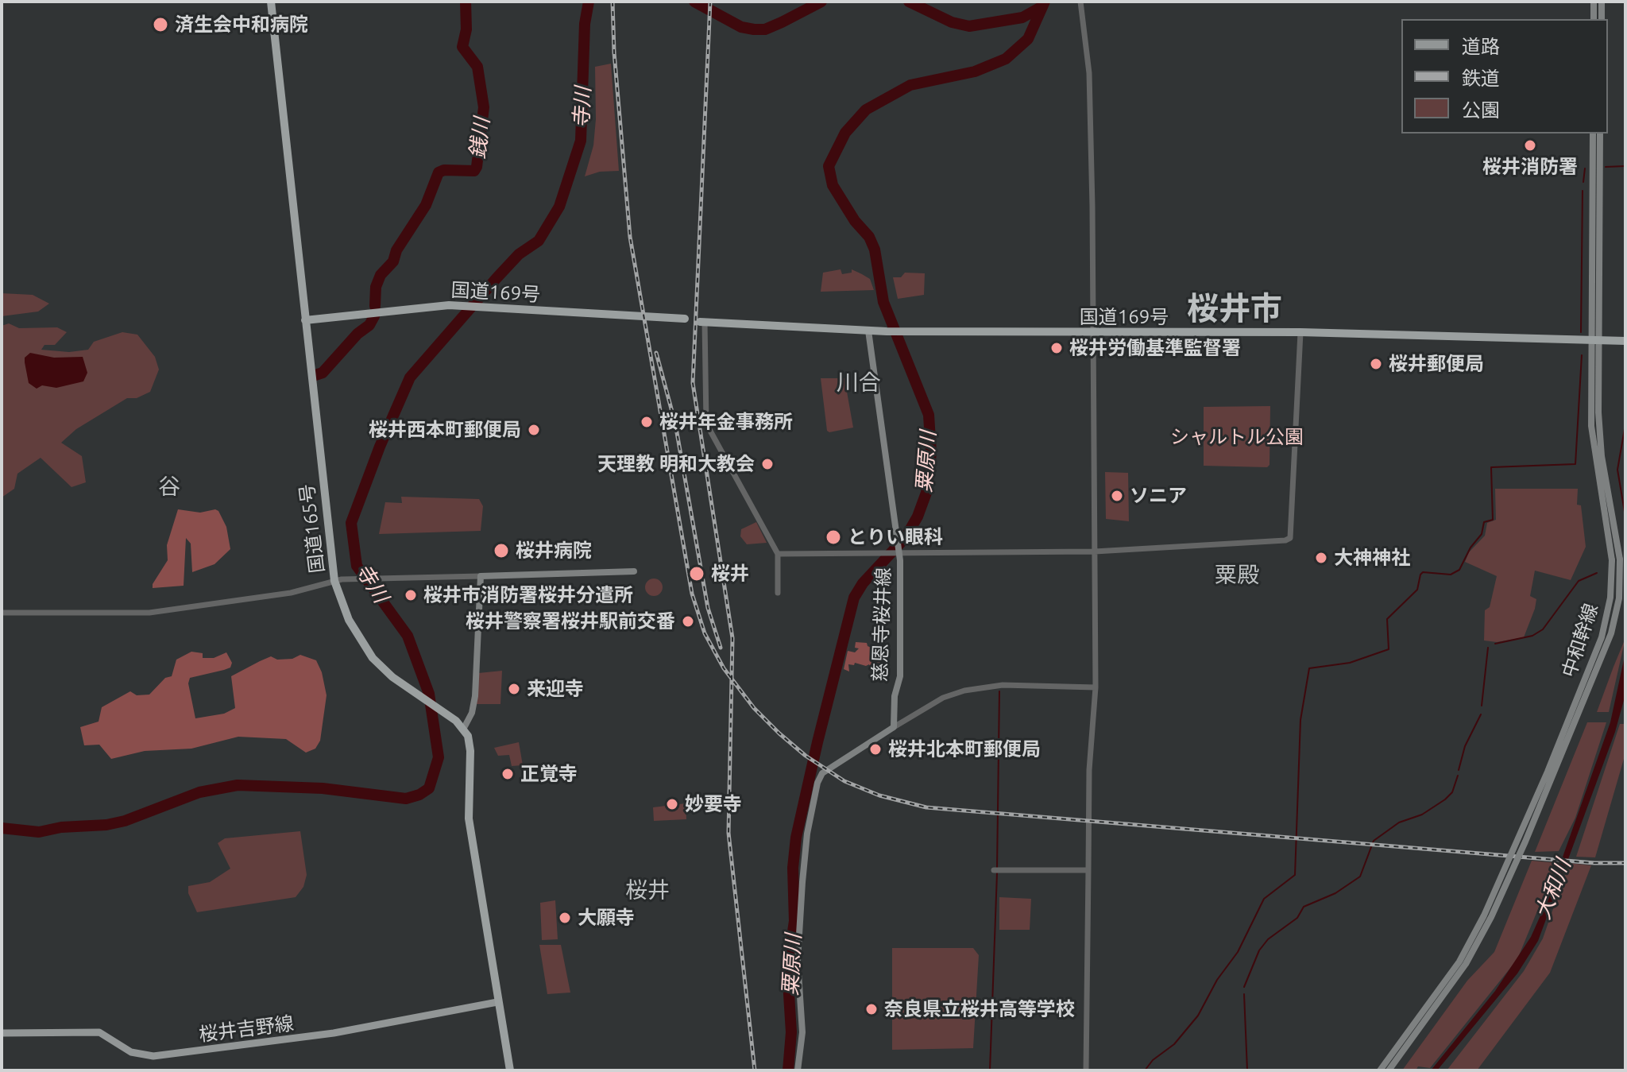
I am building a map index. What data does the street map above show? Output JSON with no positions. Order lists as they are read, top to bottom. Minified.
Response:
{"streets":{"highway":["国道169号","国道165号"],"main road":["慈恩寺桜井線","中和幹線","桜井吉野線"]},"crossings":[["国道169号","国道165号"],["国道169号","慈恩寺桜井線"],["国道169号","中和幹線"]],"districts":["桜井市","川合","谷","粟殿","桜井"],"water":["寺川","銭川","粟原川","大和川"],"parks":["シャルトル公園"],"places":["済生会中和病院","桜井消防署","桜井労働基準監督署","桜井郵便局","桜井年金事務所","桜井西本町郵便局","天理教 明和大教会","ソニア","とりい眼科","桜井病院","大神神社","桜井","桜井市消防署桜井分遣所","桜井警察署桜井駅前交番","来迎寺","桜井北本町郵便局","正覚寺","妙要寺","大願寺","奈良県立桜井高等学校"],"legend":["道路","鉄道","公園"]}
